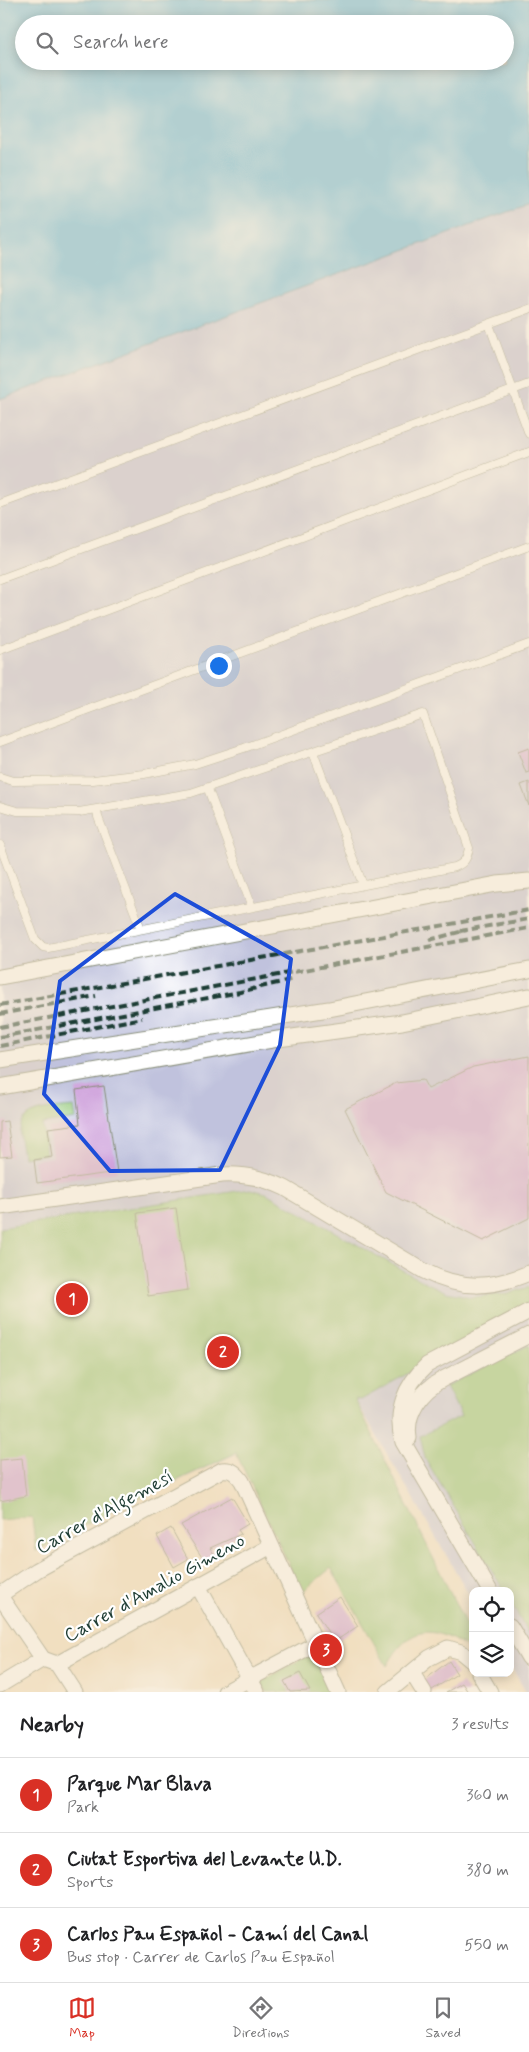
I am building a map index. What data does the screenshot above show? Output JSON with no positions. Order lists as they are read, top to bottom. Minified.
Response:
{"streets":{"street":["Carrer d'Algemesí","Carrer d'Amalio Gimeno"]},"crossings":[["Carrer d'Algemesí","Carrer d'Amalio Gimeno"]],"page":{"search":"Search here","pins":["1","2","3"],"heading":["Nearby","3 results"],"list":[{"mark":"1","name":"Parque Mar Blava","note":"Park","value":"360 m"},{"mark":"2","name":"Ciutat Esportiva del Levante U.D.","note":"Sports","value":"380 m"},{"mark":"3","name":"Carlos Pau Español - Camí del Canal","note":"Bus stop · Carrer de Carlos Pau Español","value":"550 m"}],"nav":["Map","Directions","Saved"]}}
